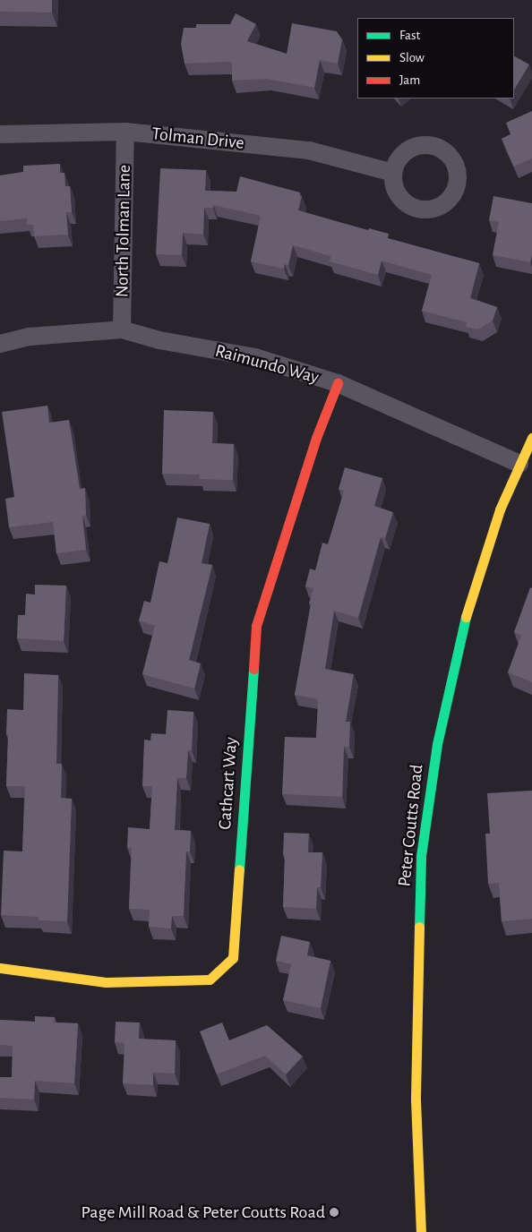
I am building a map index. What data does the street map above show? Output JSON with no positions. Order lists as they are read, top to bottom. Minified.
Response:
{"streets":{"street":["Tolman Drive","North Tolman Lane","Raimundo Way","Cathcart Way","Peter Coutts Road"]},"crossings":[["Tolman Drive","North Tolman Lane"],["North Tolman Lane","Raimundo Way"],["Raimundo Way","Cathcart Way"],["Raimundo Way","Peter Coutts Road"]],"places":["Page Mill Road & Peter Coutts Road"],"legend":["Fast","Slow","Jam"]}
